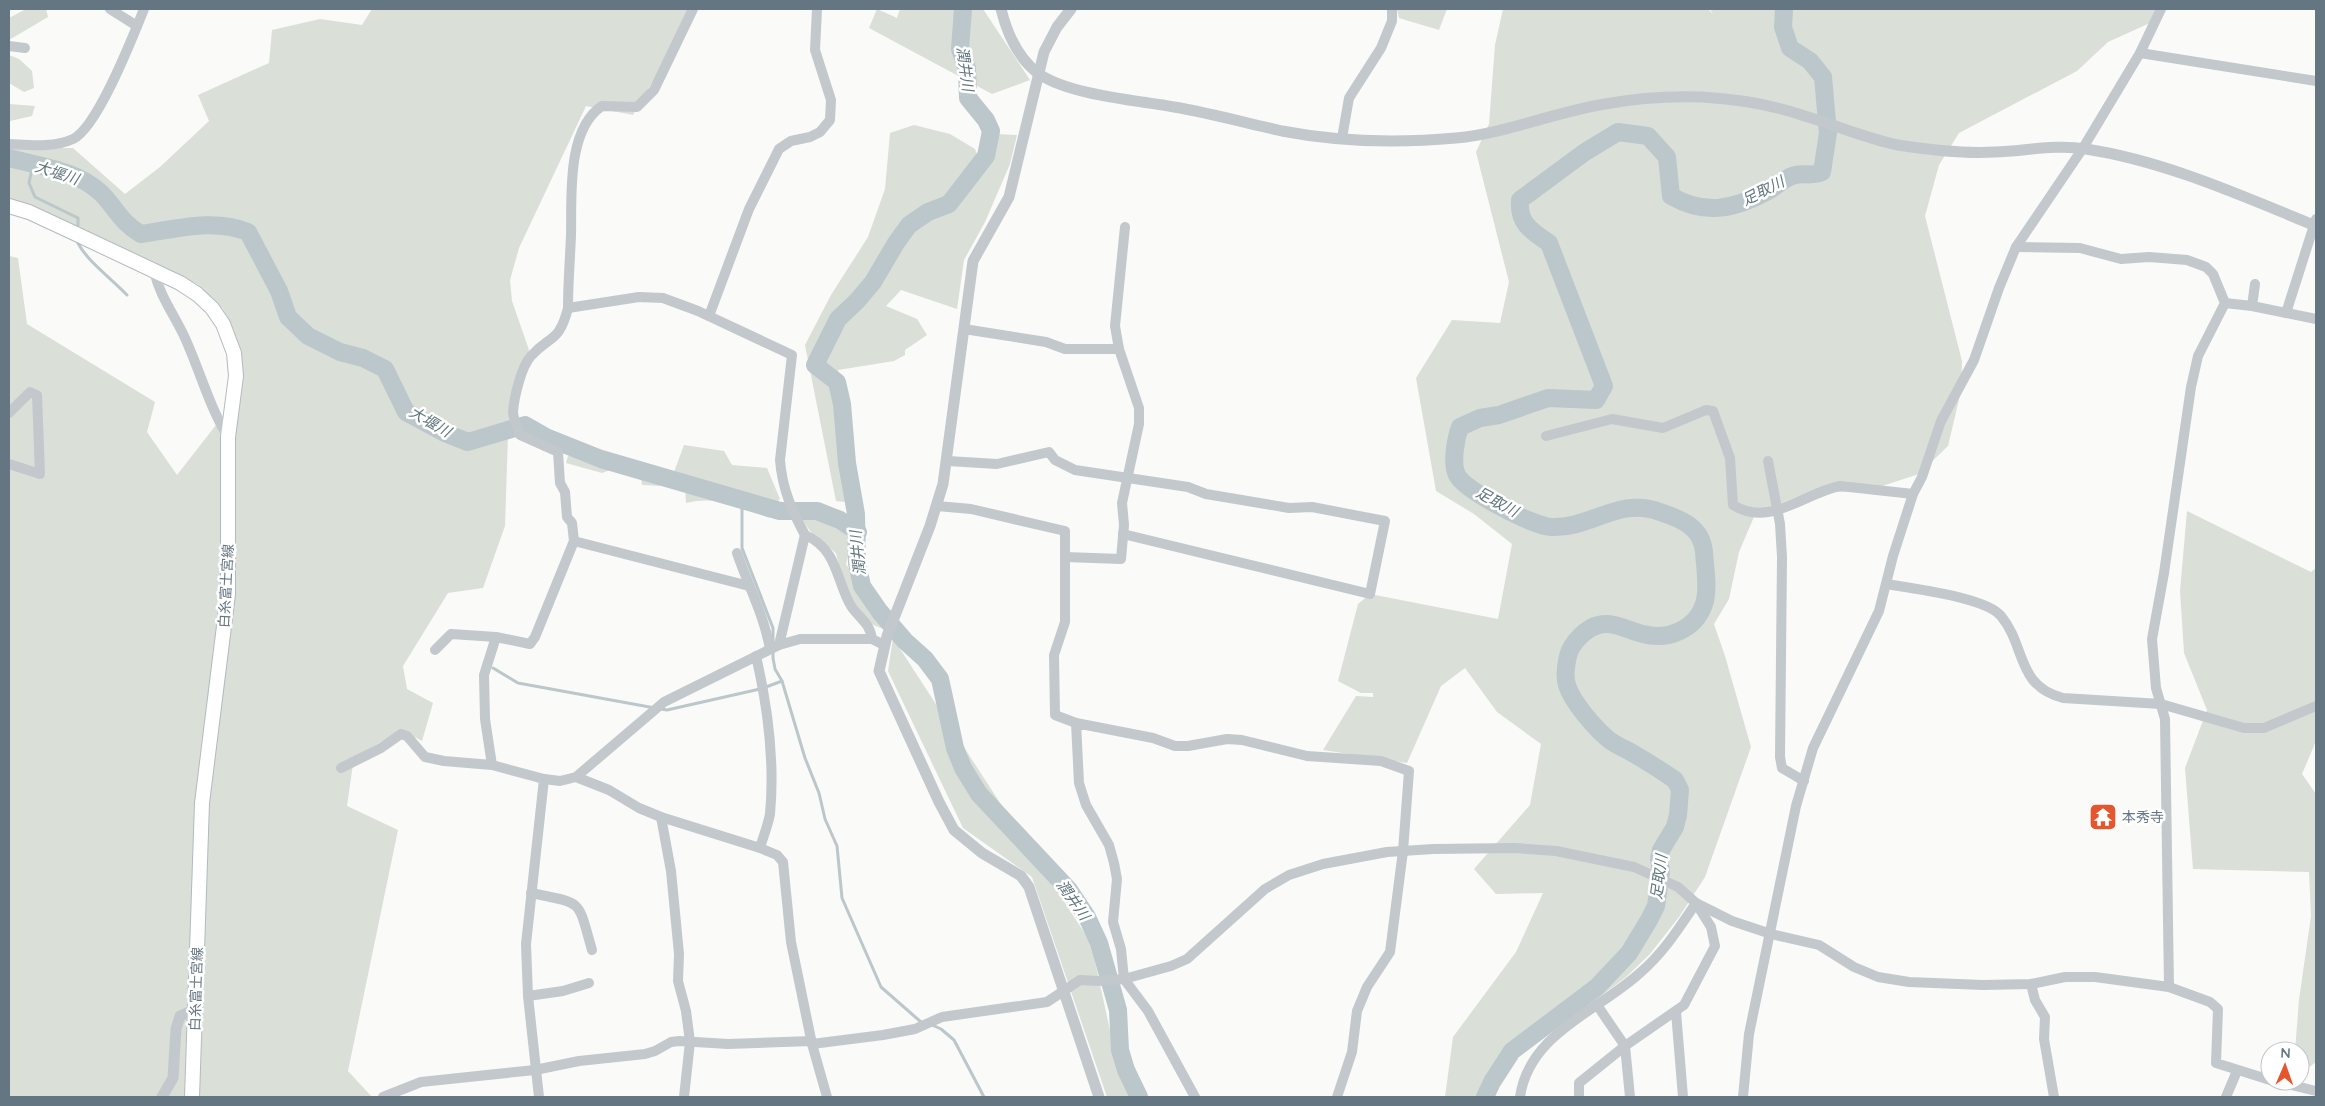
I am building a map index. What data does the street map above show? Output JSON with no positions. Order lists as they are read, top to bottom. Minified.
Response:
{"streets":{"main road":["白糸富士宮線"]},"water":["潤井川","大堰川","足取川"],"places":{"temple":["本秀寺"]},"north":"top"}
